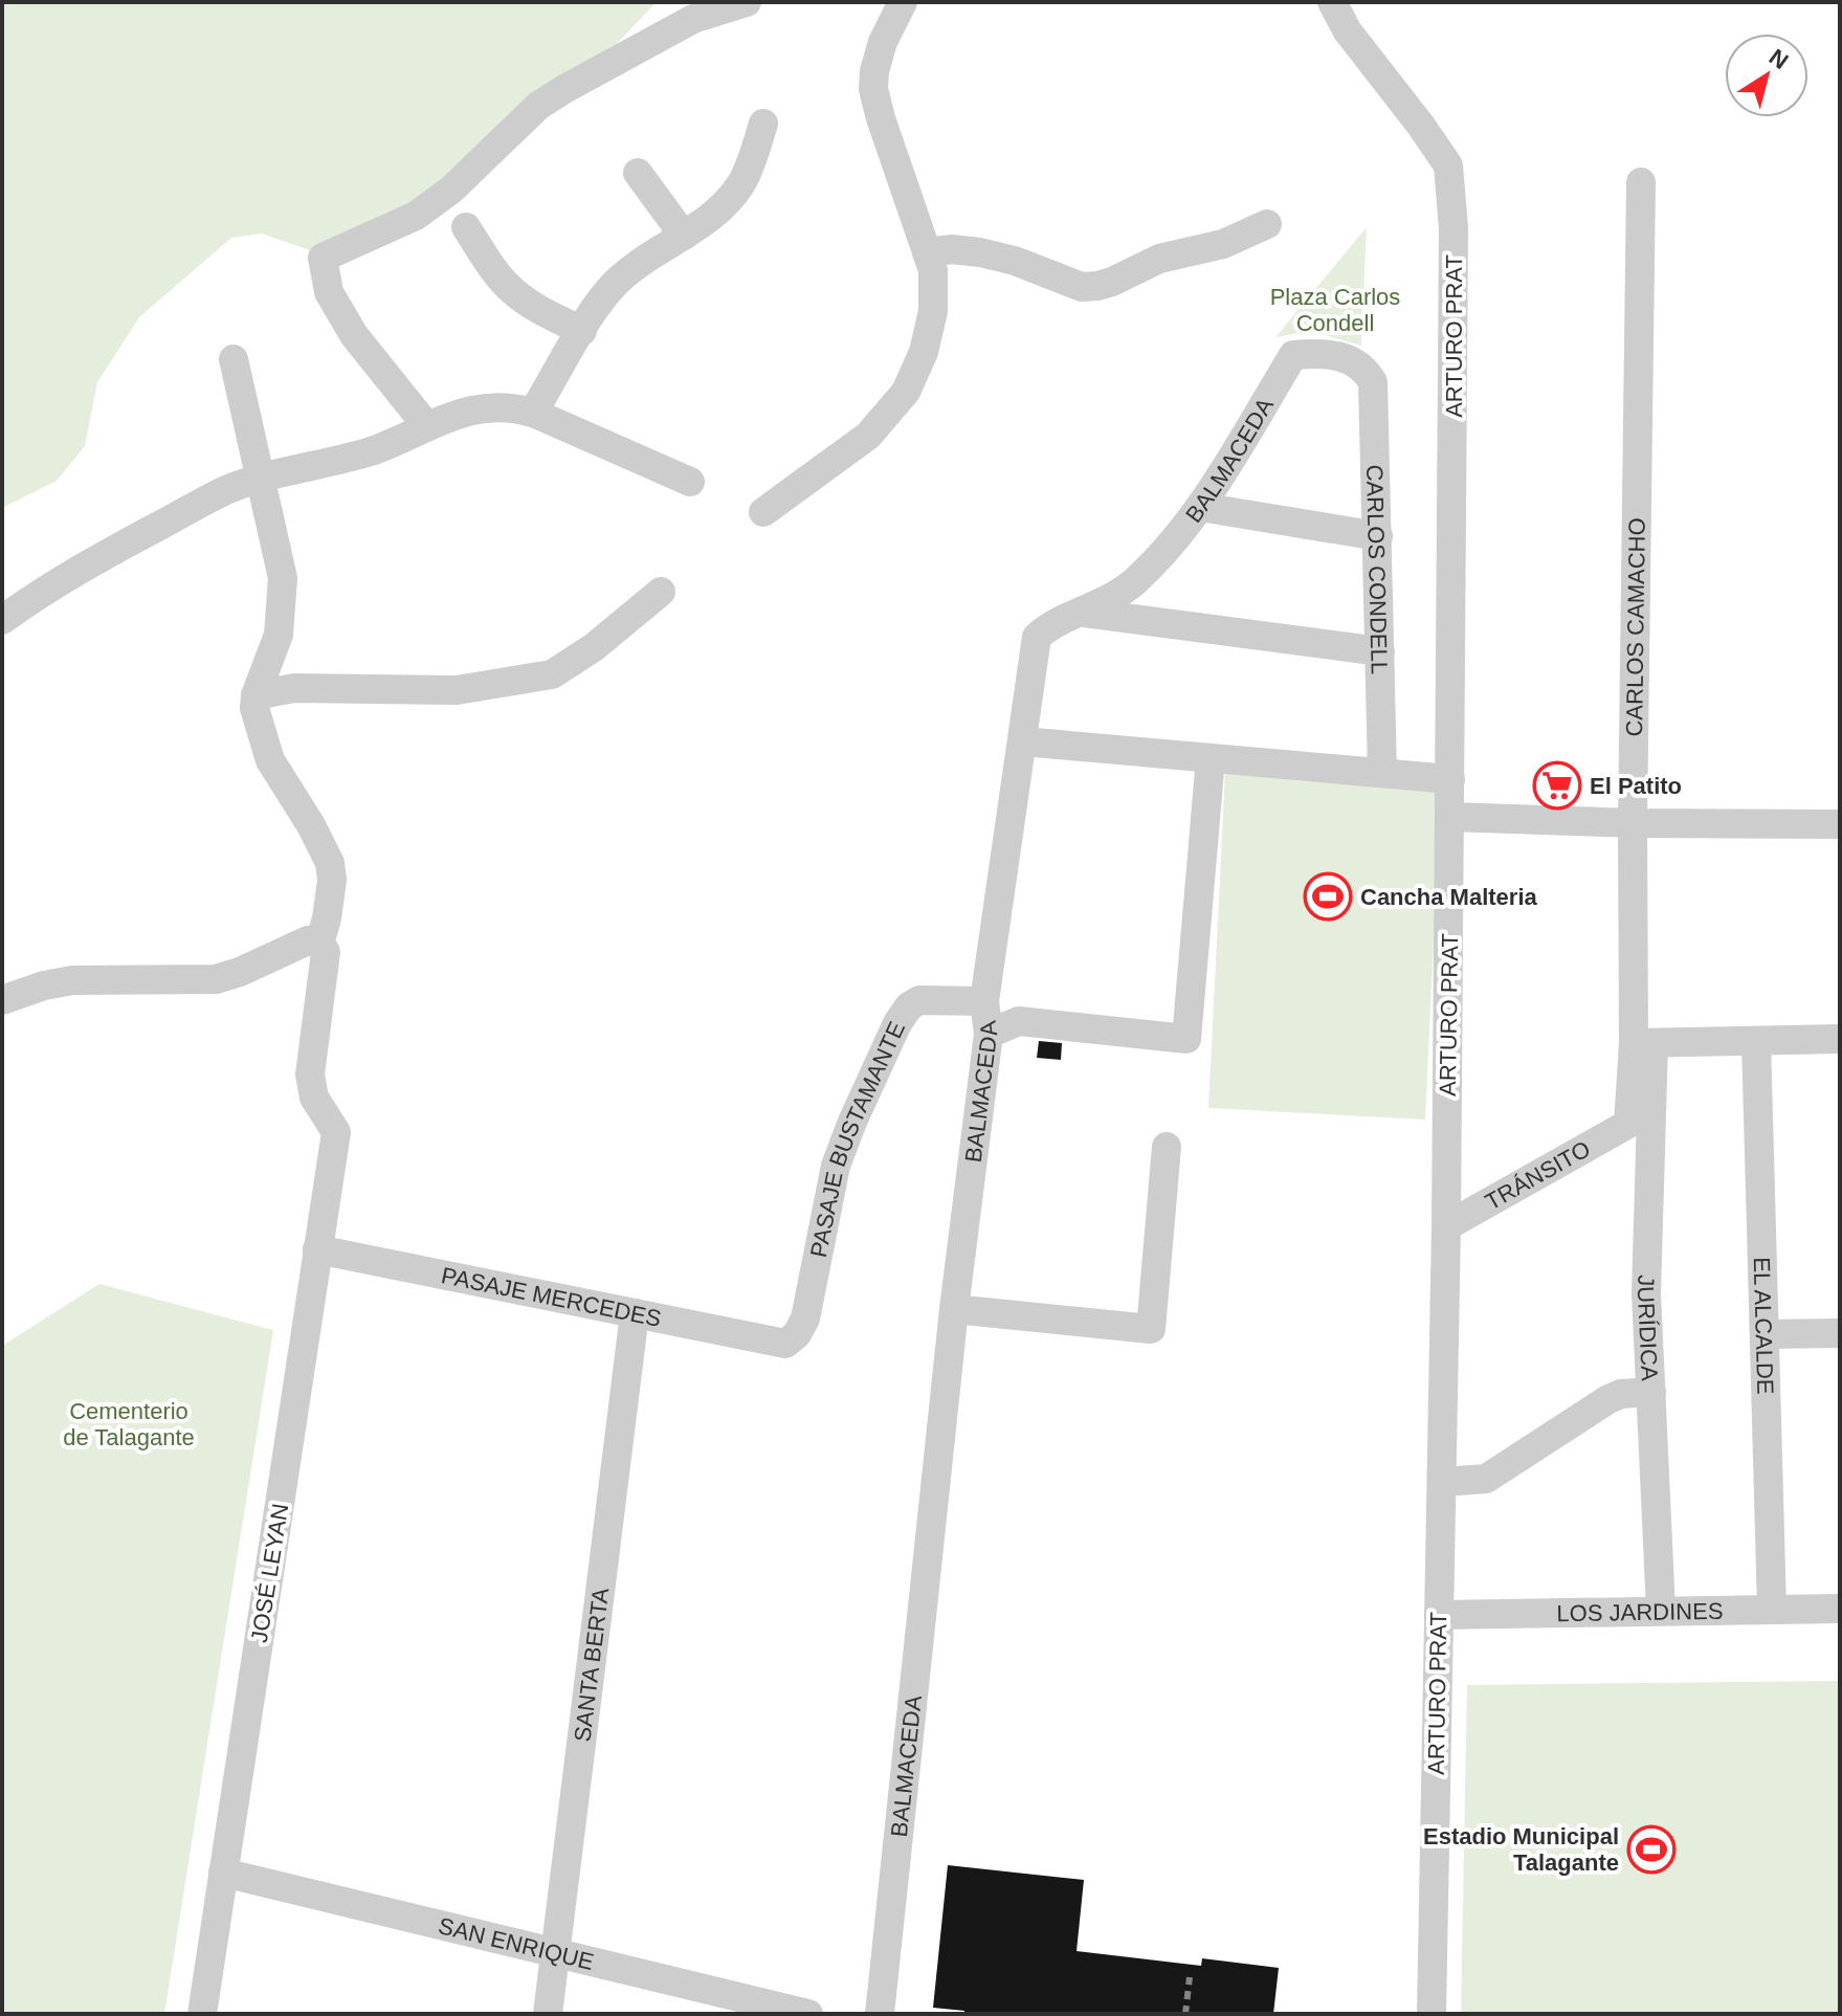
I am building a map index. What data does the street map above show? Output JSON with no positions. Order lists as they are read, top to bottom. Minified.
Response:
{"streets":{"street":["ARTURO PRAT","BALMACEDA","CARLOS CONDELL","CARLOS CAMACHO","PASAJE BUSTAMANTE","TRÁNSITO","PASAJE MERCEDES","EL ALCALDE","JURÍDICA","JOSÉ LEYAN","LOS JARDINES","SANTA BERTA","SAN ENRIQUE"]},"crossings":[["ARTURO PRAT","TRÁNSITO"],["ARTURO PRAT","LOS JARDINES"],["BALMACEDA","CARLOS CONDELL"],["BALMACEDA","PASAJE BUSTAMANTE"],["CARLOS CAMACHO","TRÁNSITO"],["CARLOS CAMACHO","JURÍDICA"],["PASAJE BUSTAMANTE","PASAJE MERCEDES"],["PASAJE MERCEDES","JOSÉ LEYAN"],["PASAJE MERCEDES","SANTA BERTA"],["EL ALCALDE","LOS JARDINES"],["JURÍDICA","LOS JARDINES"],["JOSÉ LEYAN","SAN ENRIQUE"],["SANTA BERTA","SAN ENRIQUE"]],"parks":["Plaza Carlos Condell","Cementerio de Talagante"],"places":{"supermarket":["El Patito"],"sports":["Cancha Malteria","Estadio Municipal Talagante"]},"north":"top right"}
